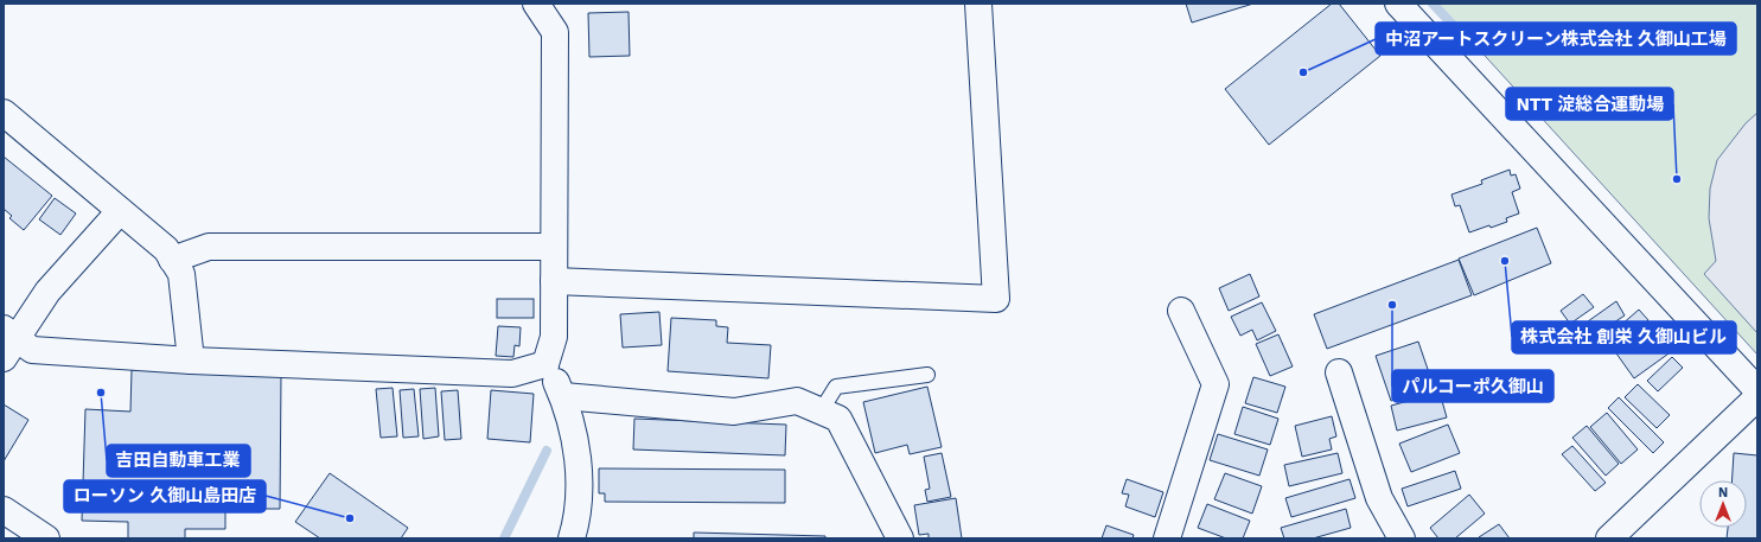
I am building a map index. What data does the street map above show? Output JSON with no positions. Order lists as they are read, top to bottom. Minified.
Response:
{"places":["中沼アートスクリーン株式会社 久御山工場","NTT 淀総合運動場","株式会社 創栄 久御山ビル","パルコーポ久御山","吉田自動車工業","ローソン 久御山島田店"],"north":"top"}
